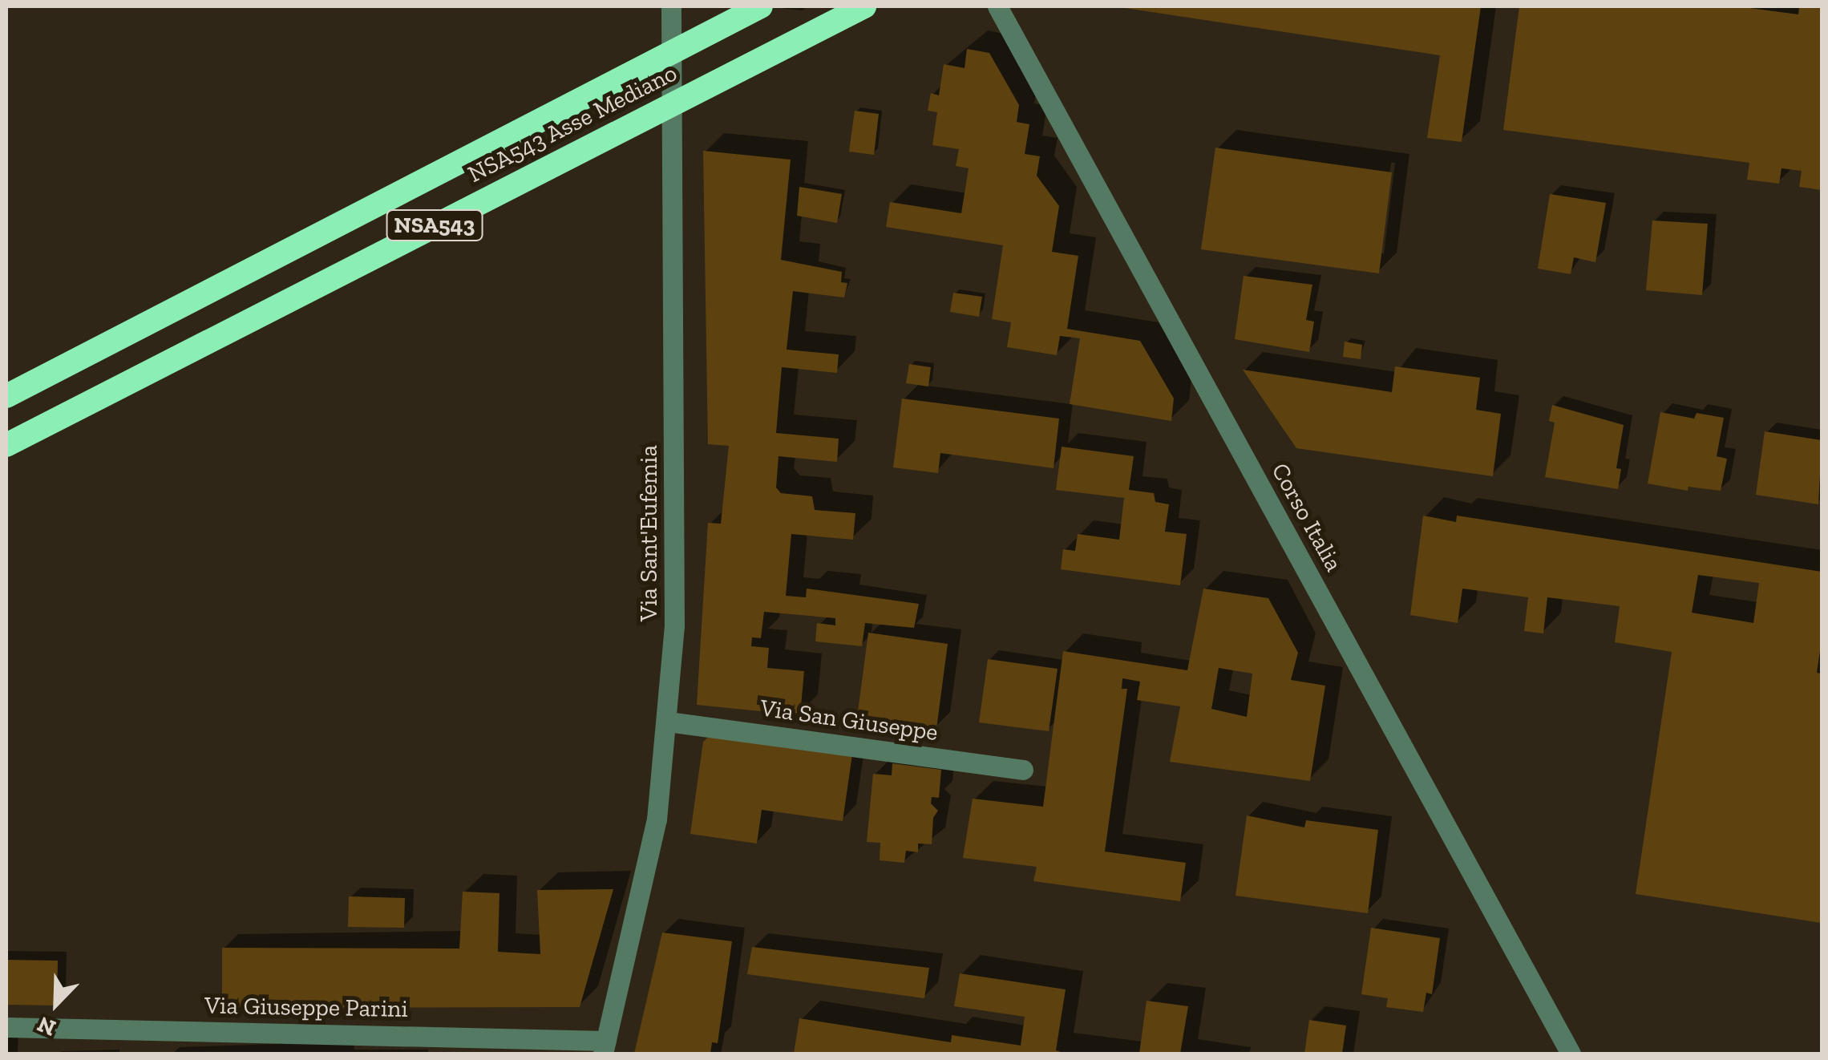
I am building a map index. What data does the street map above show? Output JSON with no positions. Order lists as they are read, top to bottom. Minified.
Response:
{"streets":{"highway":["NSA543 Asse Mediano","NSA543"],"street":["Corso Italia","Via Sant'Eufemia","Via San Giuseppe","Via Giuseppe Parini"]},"crossings":[["Via Sant'Eufemia","Via San Giuseppe"],["Via Sant'Eufemia","Via Giuseppe Parini"]],"north":"bottom left"}
